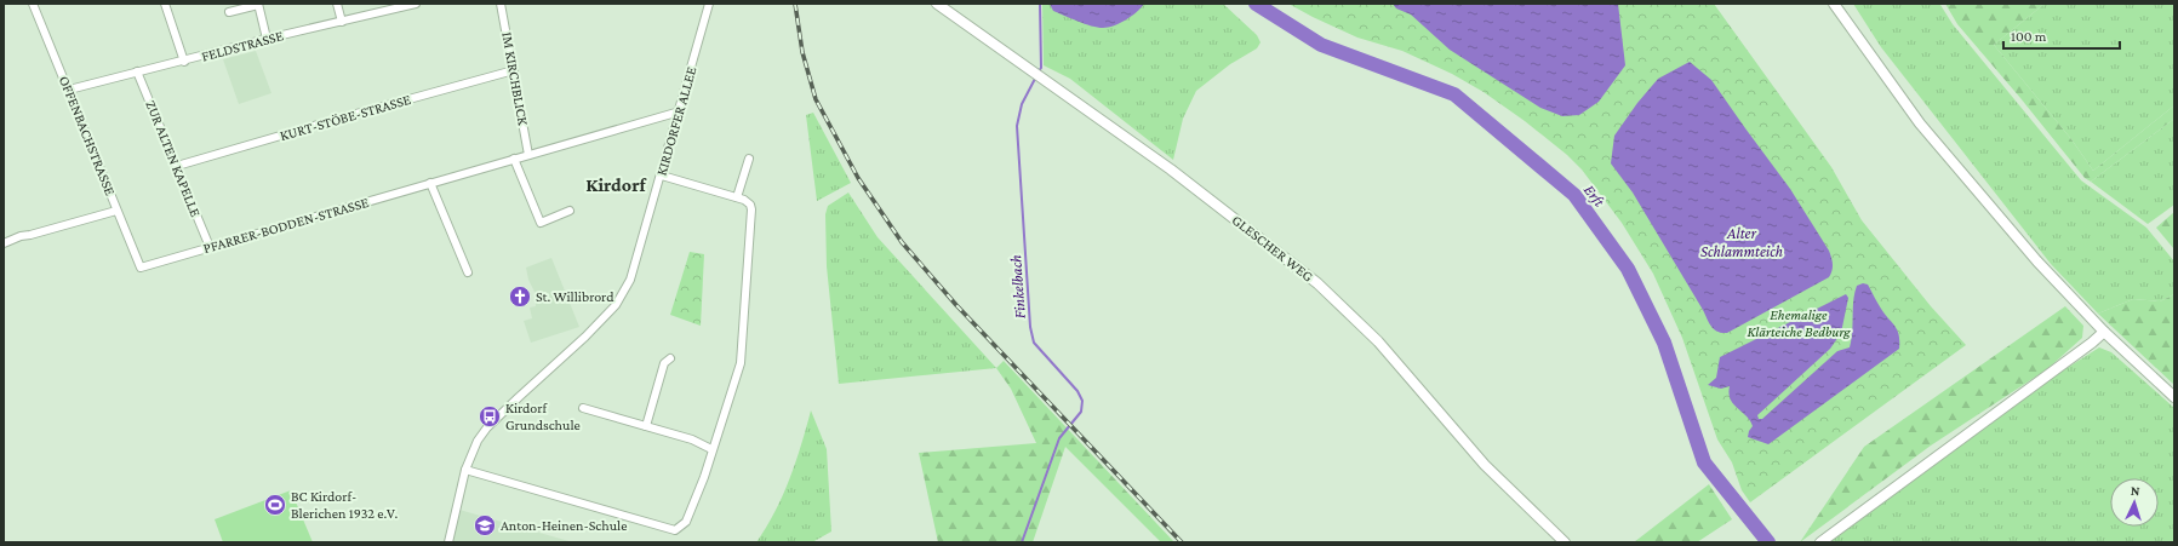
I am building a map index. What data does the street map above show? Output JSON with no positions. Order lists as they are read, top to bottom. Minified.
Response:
{"streets":{"main road":["GLESCHER WEG"],"street":["FELDSTRASSE","IM KIRCHBLICK","KURT-STÖBE-STRASSE","KIRDORFER ALLEE","OFFENBACHSTRASSE","ZUR ALTEN KAPELLE","PFARRER-BODDEN-STRASSE"]},"crossings":[["FELDSTRASSE","OFFENBACHSTRASSE"],["FELDSTRASSE","ZUR ALTEN KAPELLE"],["IM KIRCHBLICK","KURT-STÖBE-STRASSE"],["IM KIRCHBLICK","PFARRER-BODDEN-STRASSE"],["KURT-STÖBE-STRASSE","ZUR ALTEN KAPELLE"],["KIRDORFER ALLEE","PFARRER-BODDEN-STRASSE"],["OFFENBACHSTRASSE","PFARRER-BODDEN-STRASSE"],["ZUR ALTEN KAPELLE","PFARRER-BODDEN-STRASSE"]],"districts":["Kirdorf"],"water":["Erft","Alter Schlammteich","Finkelbach"],"parks":["Ehemalige Klärteiche Bedburg"],"places":{"church":["St. Willibrord"],"bus stop":["Kirdorf Grundschule"],"sports":["BC Kirdorf- Blerichen 1932 e.V."],"school or university":["Anton-Heinen-Schule"]},"scale_bar":"100 m","north":"top"}
